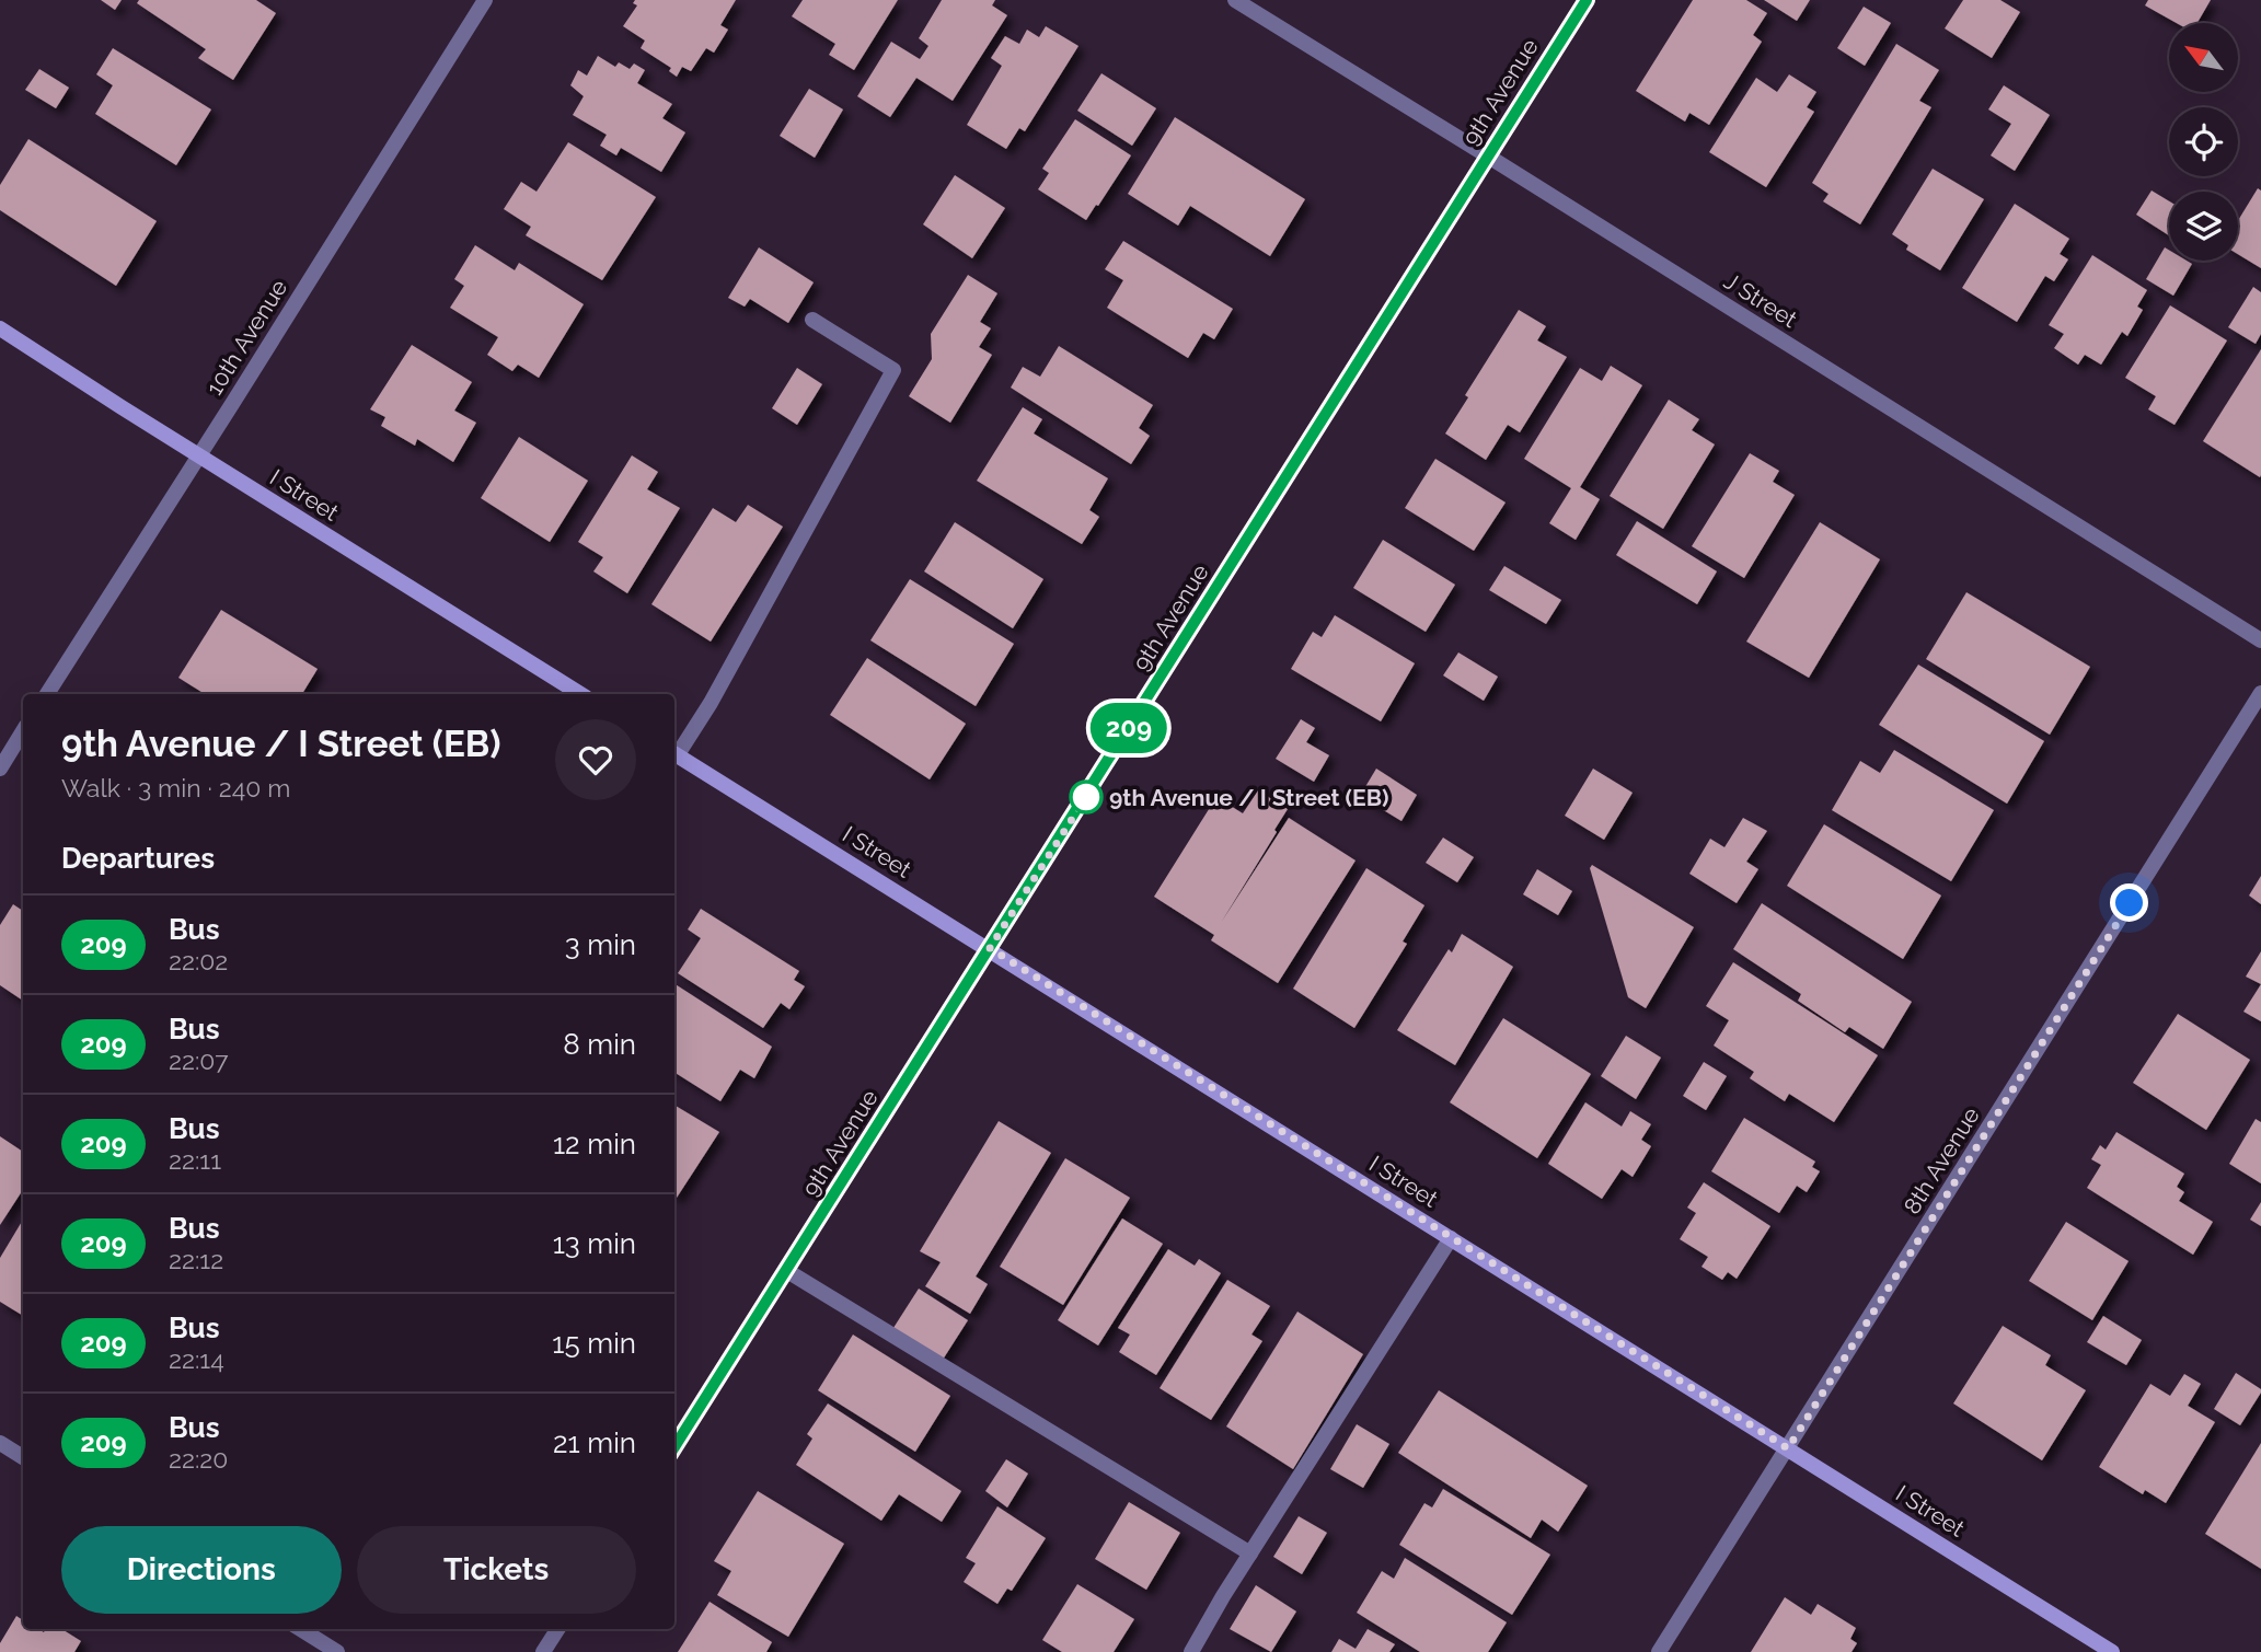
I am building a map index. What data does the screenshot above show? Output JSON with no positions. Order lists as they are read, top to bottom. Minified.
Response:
{"streets":{"street":["9th Avenue","J Street","10th Avenue","I Street","8th Avenue"]},"crossings":[["9th Avenue","J Street"],["9th Avenue","I Street"],["10th Avenue","I Street"],["I Street","8th Avenue"]],"places":["9th Avenue / I Street (EB)"],"lines":["bus line 209"],"north":"top left","page":{"on_map":"209","heading":[["9th Avenue / I Street (EB)","Walk · 3 min · 240 m"],"Departures"],"list":[{"mark":"209","name":"Bus","note":"22:02","value":"3 min"},{"mark":"209","name":"Bus","note":"22:07","value":"8 min"},{"mark":"209","name":"Bus","note":"22:11","value":"12 min"},{"mark":"209","name":"Bus","note":"22:12","value":"13 min"},{"mark":"209","name":"Bus","note":"22:14","value":"15 min"},{"mark":"209","name":"Bus","note":"22:20","value":"21 min"}],"buttons":["Directions","Tickets"]}}
